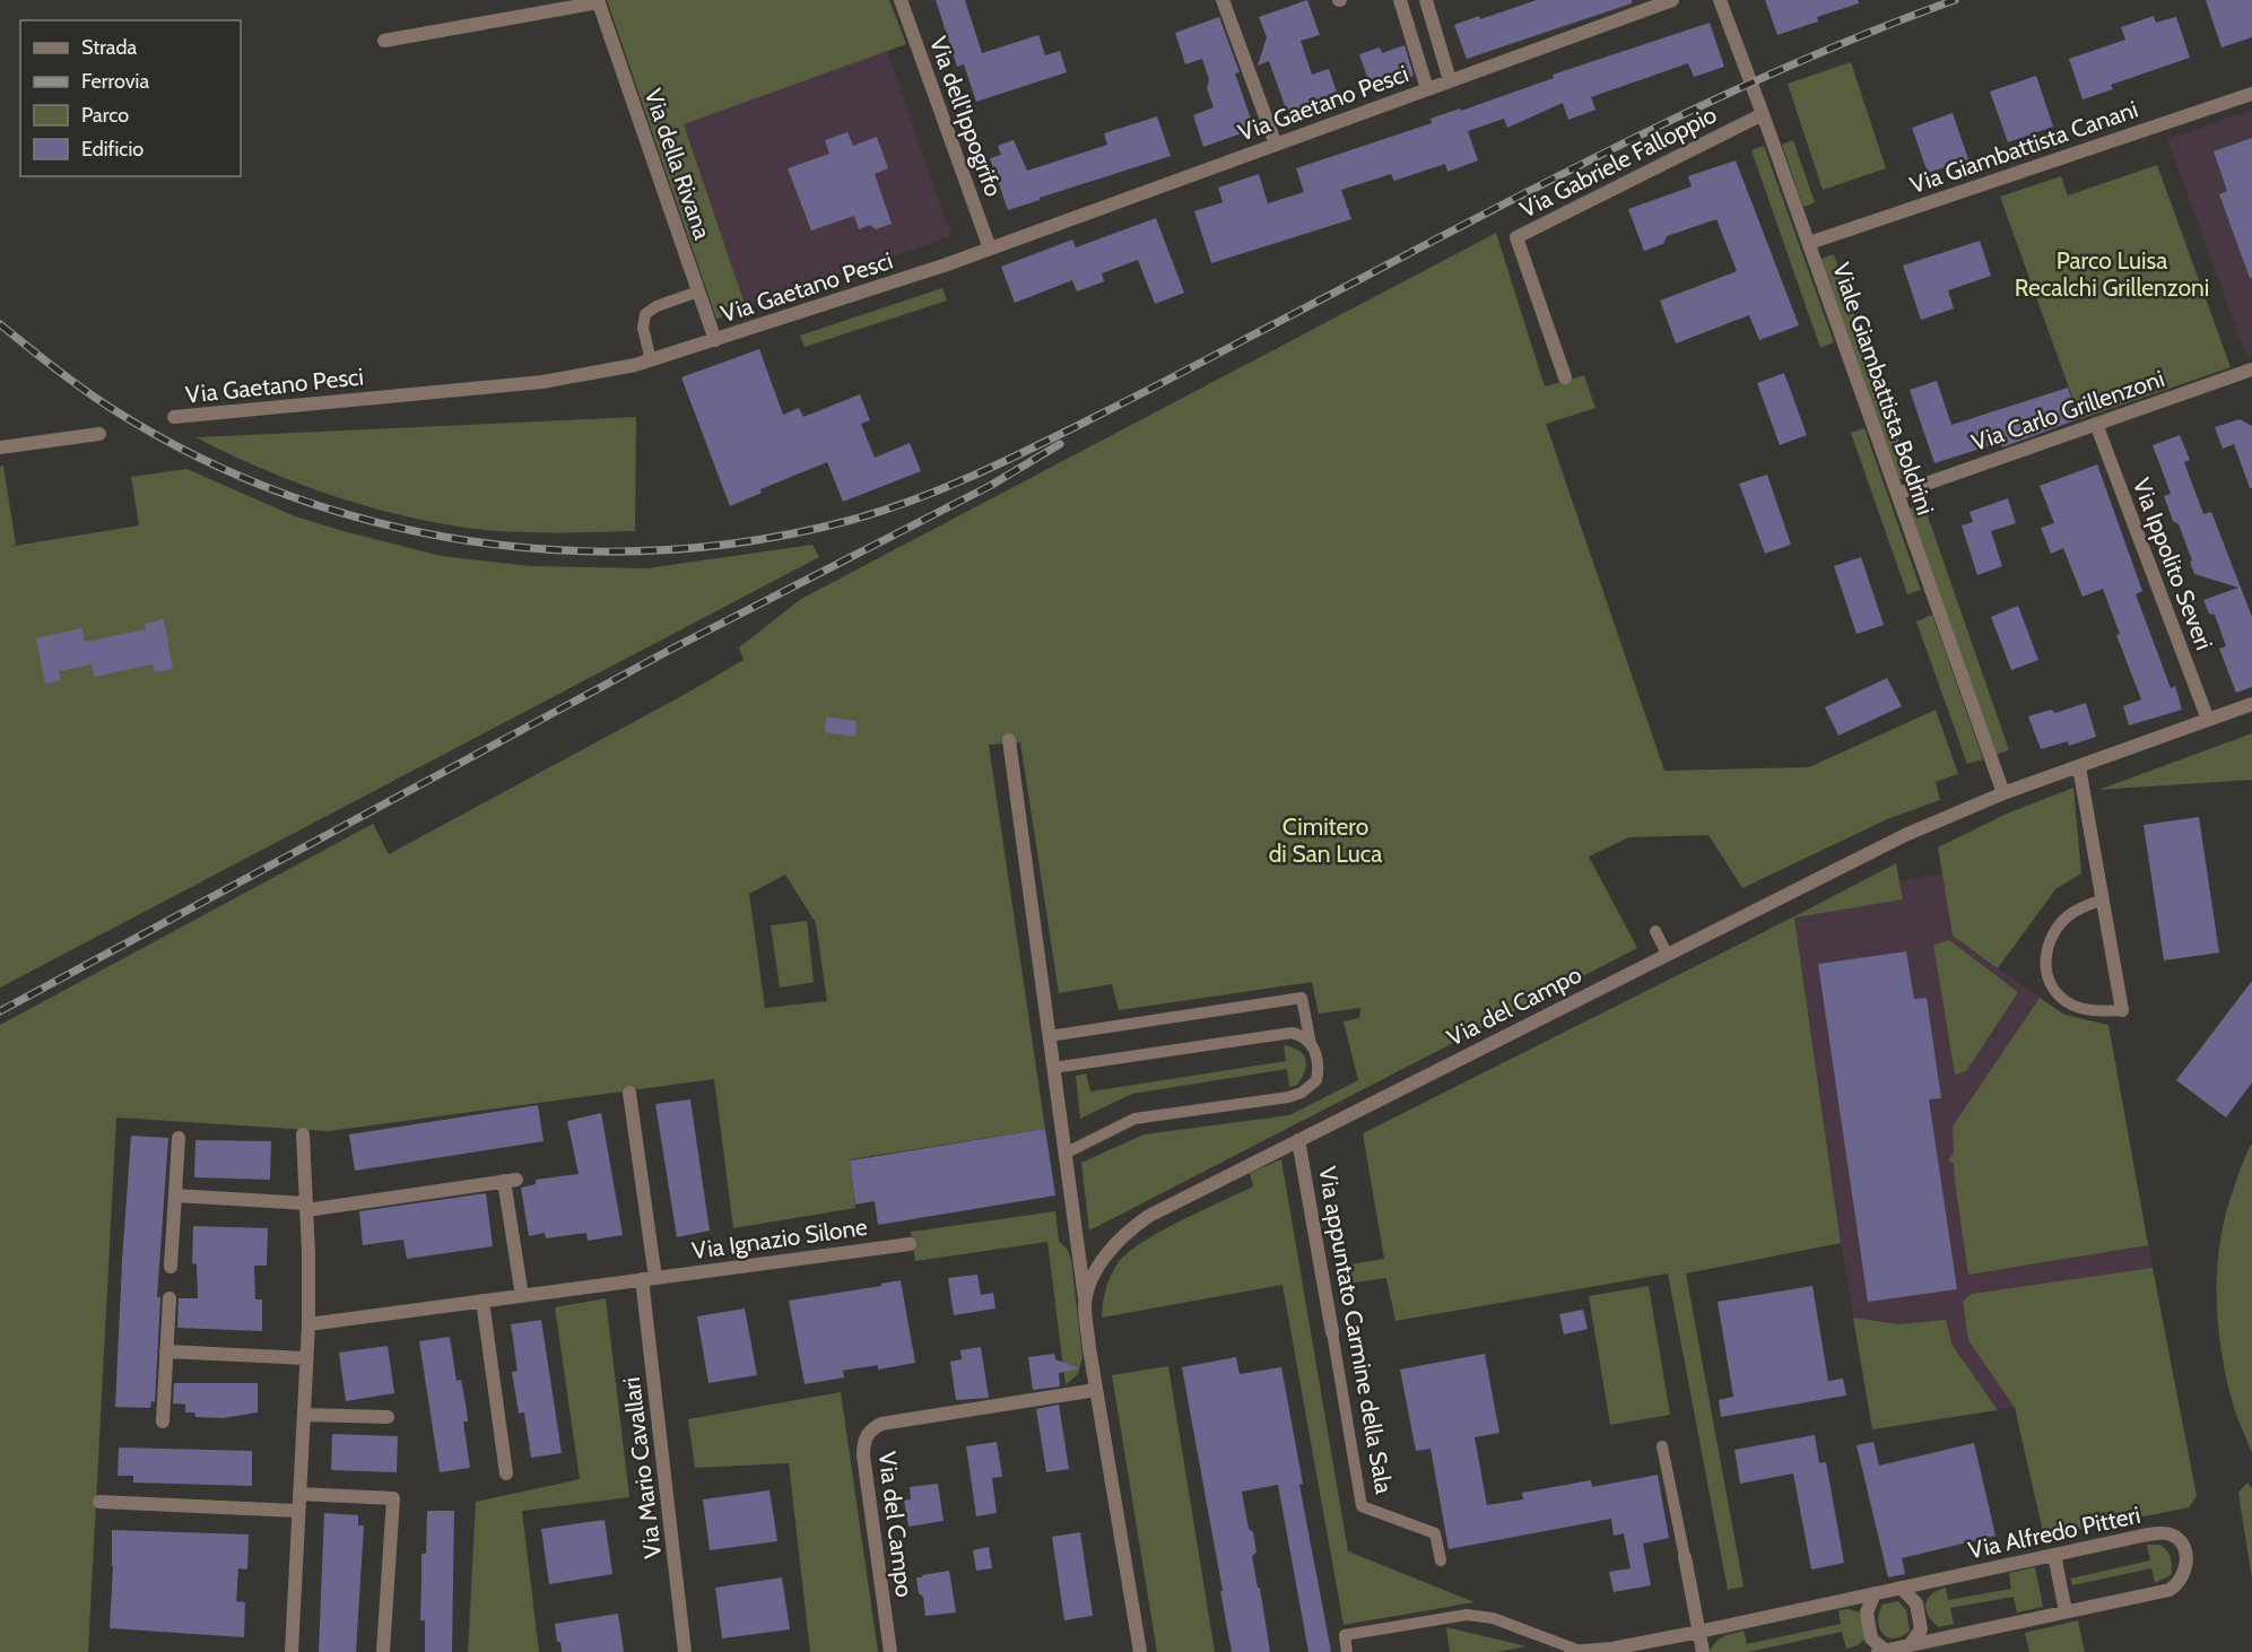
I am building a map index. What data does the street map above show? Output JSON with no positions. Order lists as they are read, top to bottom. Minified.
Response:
{"streets":{"street":["Via Gaetano Pesci","Via dell'Ippogrifo","Via Giambattista Canani","Via Gabriele Falloppio","Via della Rivana","Viale Giambattista Boldrini","Via Carlo Grillenzoni","Via Ippolito Severi","Via del Campo","Via Ignazio Silone","Via appuntato Carmine della Sala","Via Mario Cavallari","Via Alfredo Pitteri"]},"crossings":[["Via Gaetano Pesci","Via dell'Ippogrifo"],["Via Gaetano Pesci","Via della Rivana"],["Via Giambattista Canani","Viale Giambattista Boldrini"],["Via Gabriele Falloppio","Viale Giambattista Boldrini"],["Viale Giambattista Boldrini","Via Carlo Grillenzoni"],["Viale Giambattista Boldrini","Via del Campo"],["Via Carlo Grillenzoni","Via Ippolito Severi"],["Via Ippolito Severi","Via del Campo"],["Via del Campo","Via appuntato Carmine della Sala"],["Via Ignazio Silone","Via Mario Cavallari"]],"parks":["Parco Luisa Recalchi Grillenzoni","Cimitero di San Luca"],"legend":["Strada","Ferrovia","Parco","Edificio"]}
